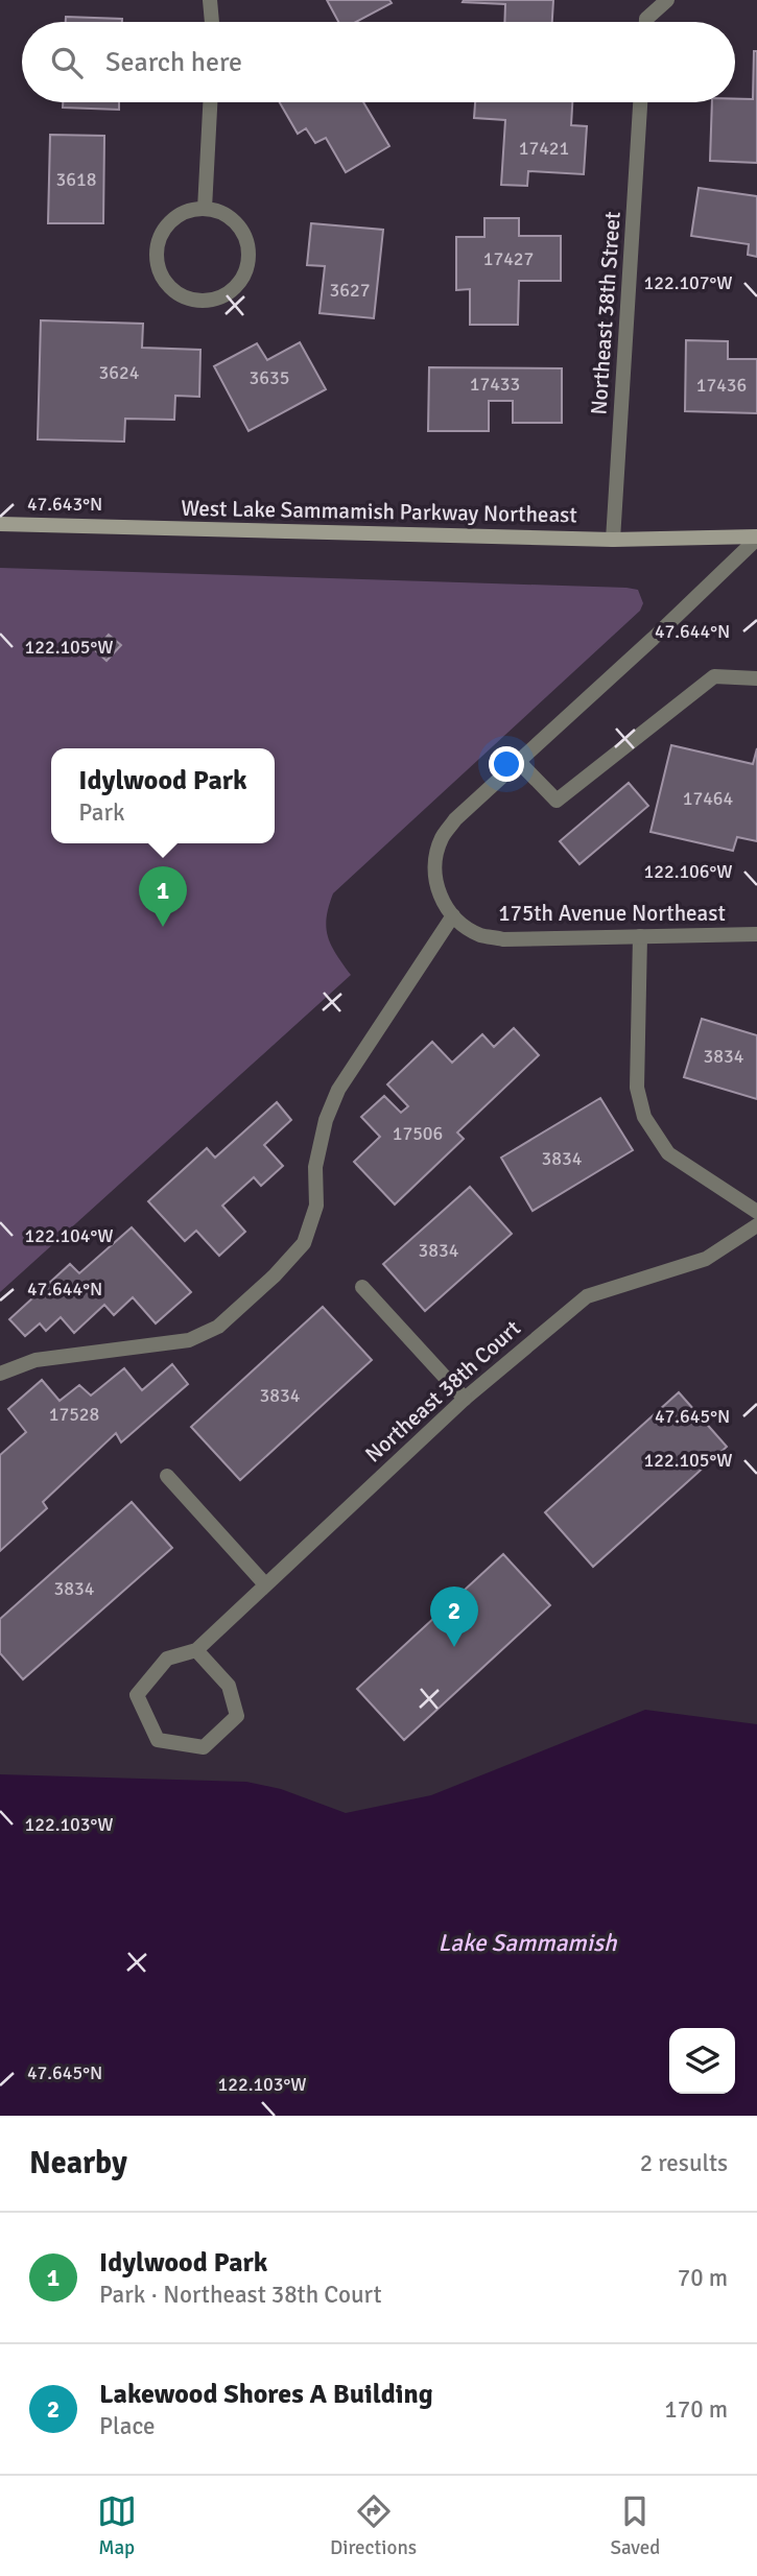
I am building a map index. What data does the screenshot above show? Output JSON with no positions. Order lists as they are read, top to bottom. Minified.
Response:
{"streets":{"main road":["West Lake Sammamish Parkway Northeast"],"street":["Northeast 38th Street","175th Avenue Northeast","Northeast 38th Court"]},"crossings":[["Northeast 38th Street","West Lake Sammamish Parkway Northeast"]],"water":["Lake Sammamish"],"house_numbers":["17421","3618","17427","3627","3624","3635","17433","17436","17464","3834","17506","3834","3834","3834","17528","3834"],"page":{"search":"Search here","popup":["Idylwood Park","Park"],"pins":["1","2"],"heading":["Nearby","2 results"],"list":[{"mark":"1","name":"Idylwood Park","note":"Park · Northeast 38th Court","value":"70 m"},{"mark":"2","name":"Lakewood Shores A Building","note":"Place","value":"170 m"}],"nav":["Map","Directions","Saved"]},"coordinates":["122.107°W","47.643°N","47.644°N","122.105°W","122.106°W","122.104°W","47.645°N","122.103°W"]}
